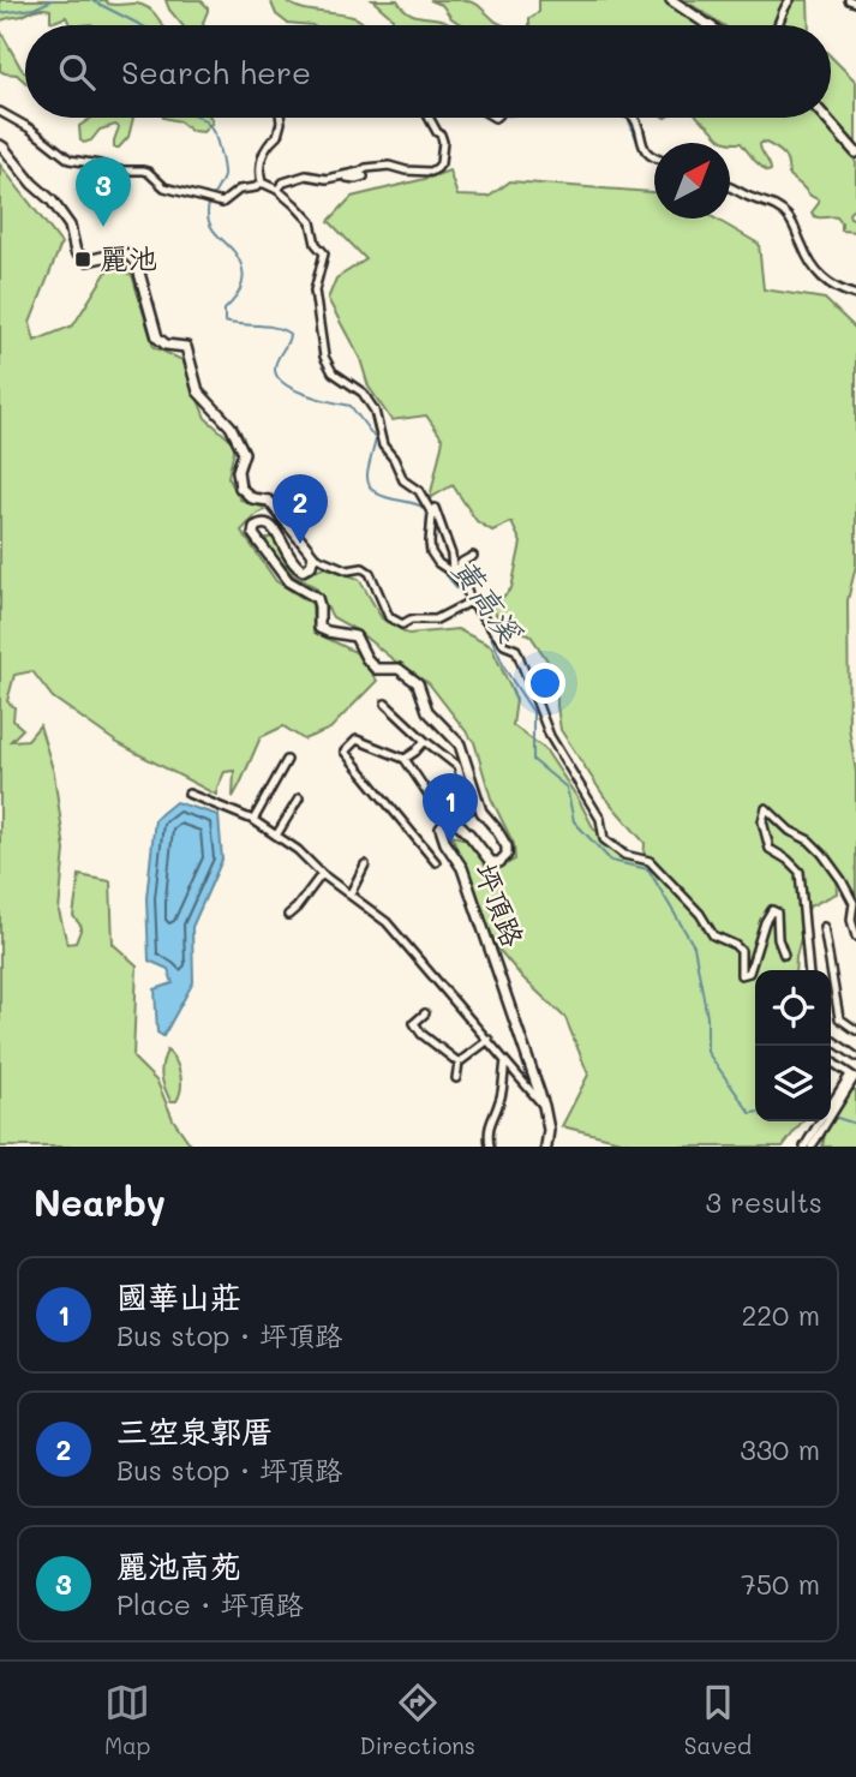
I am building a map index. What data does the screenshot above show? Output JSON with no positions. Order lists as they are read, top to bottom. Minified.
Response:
{"streets":{"street":["坪頂路"]},"water":["黃高溪"],"places":{"transit":["麗池"]},"north":"top right","page":{"search":"Search here","pins":["3","2","1"],"heading":["Nearby","3 results"],"list":[{"mark":"1","name":"國華山莊","note":"Bus stop · 坪頂路","value":"220 m"},{"mark":"2","name":"三空泉郭厝","note":"Bus stop · 坪頂路","value":"330 m"},{"mark":"3","name":"麗池高苑","note":"Place · 坪頂路","value":"750 m"}],"nav":["Map","Directions","Saved"]}}
